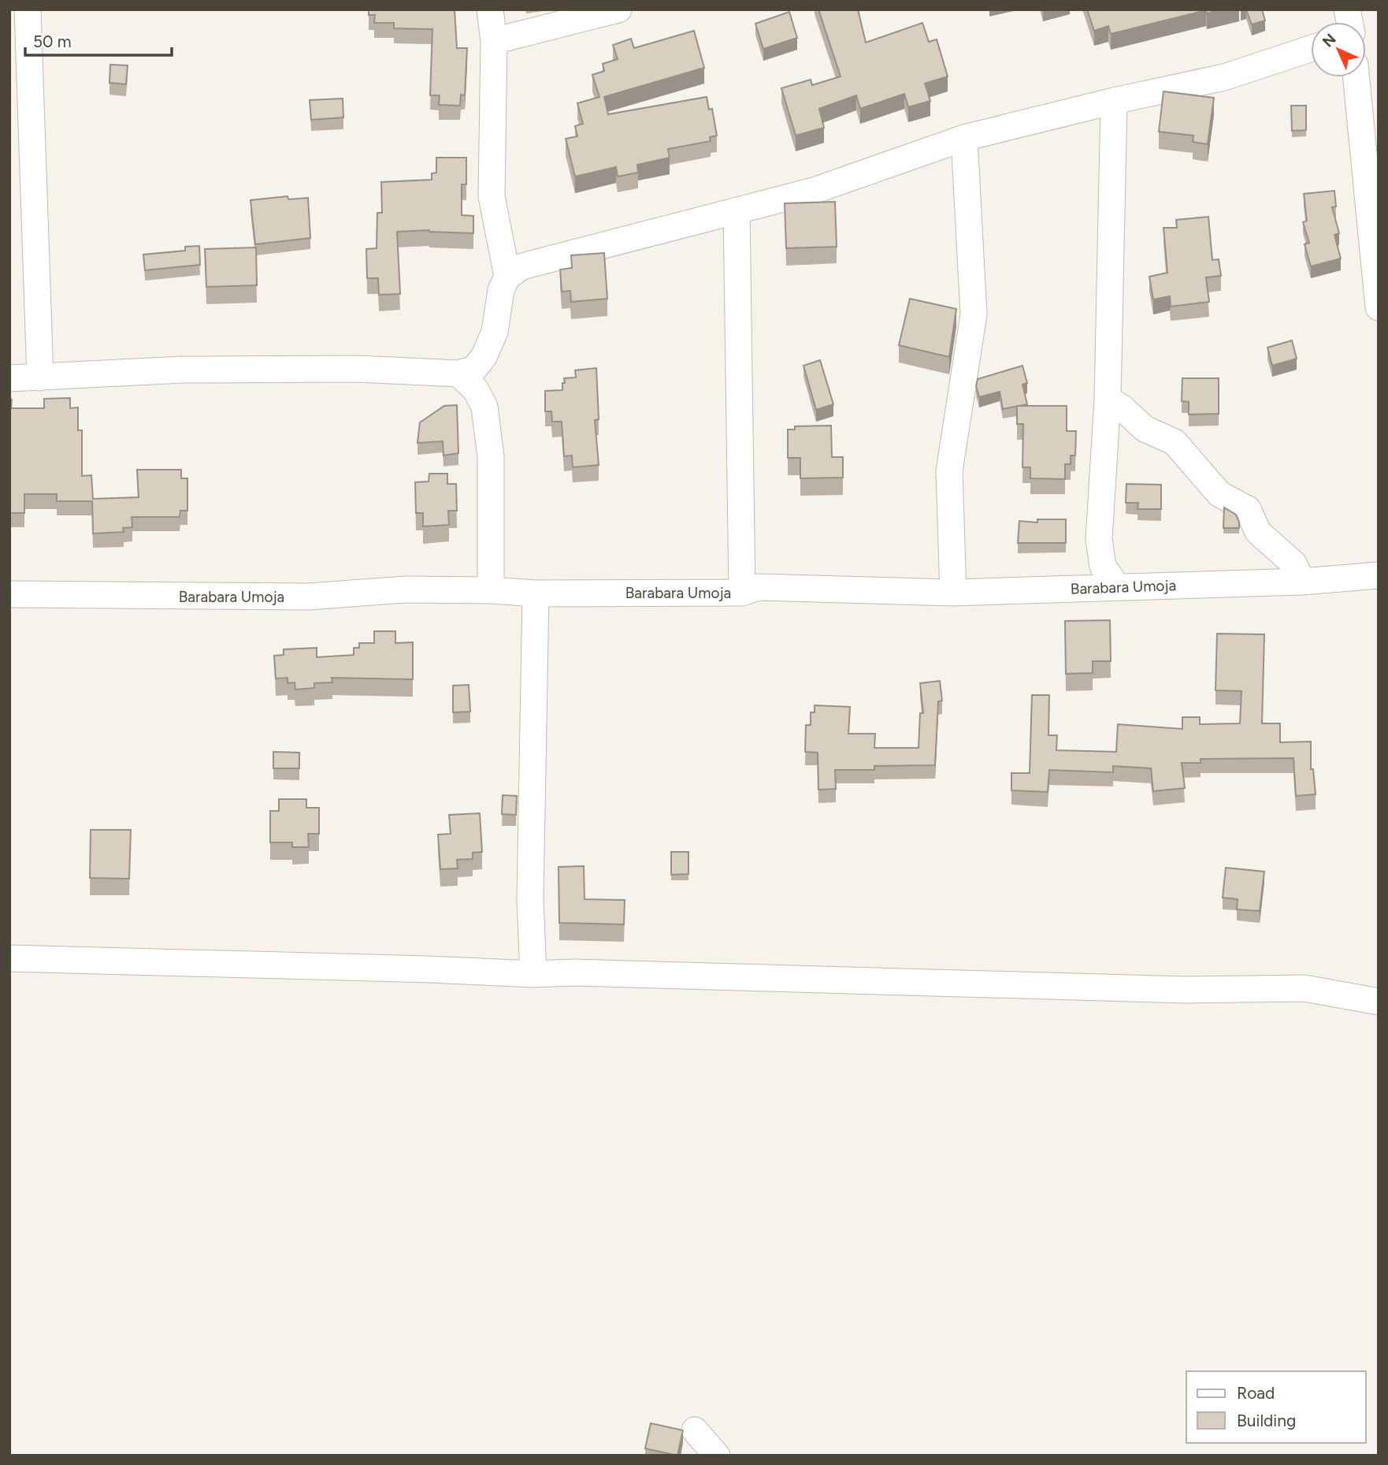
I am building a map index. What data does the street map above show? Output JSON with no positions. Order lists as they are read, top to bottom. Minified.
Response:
{"streets":{"street":["Barabara Umoja"]},"legend":["Road","Building"],"scale_bar":"50 m","north":"top left"}
